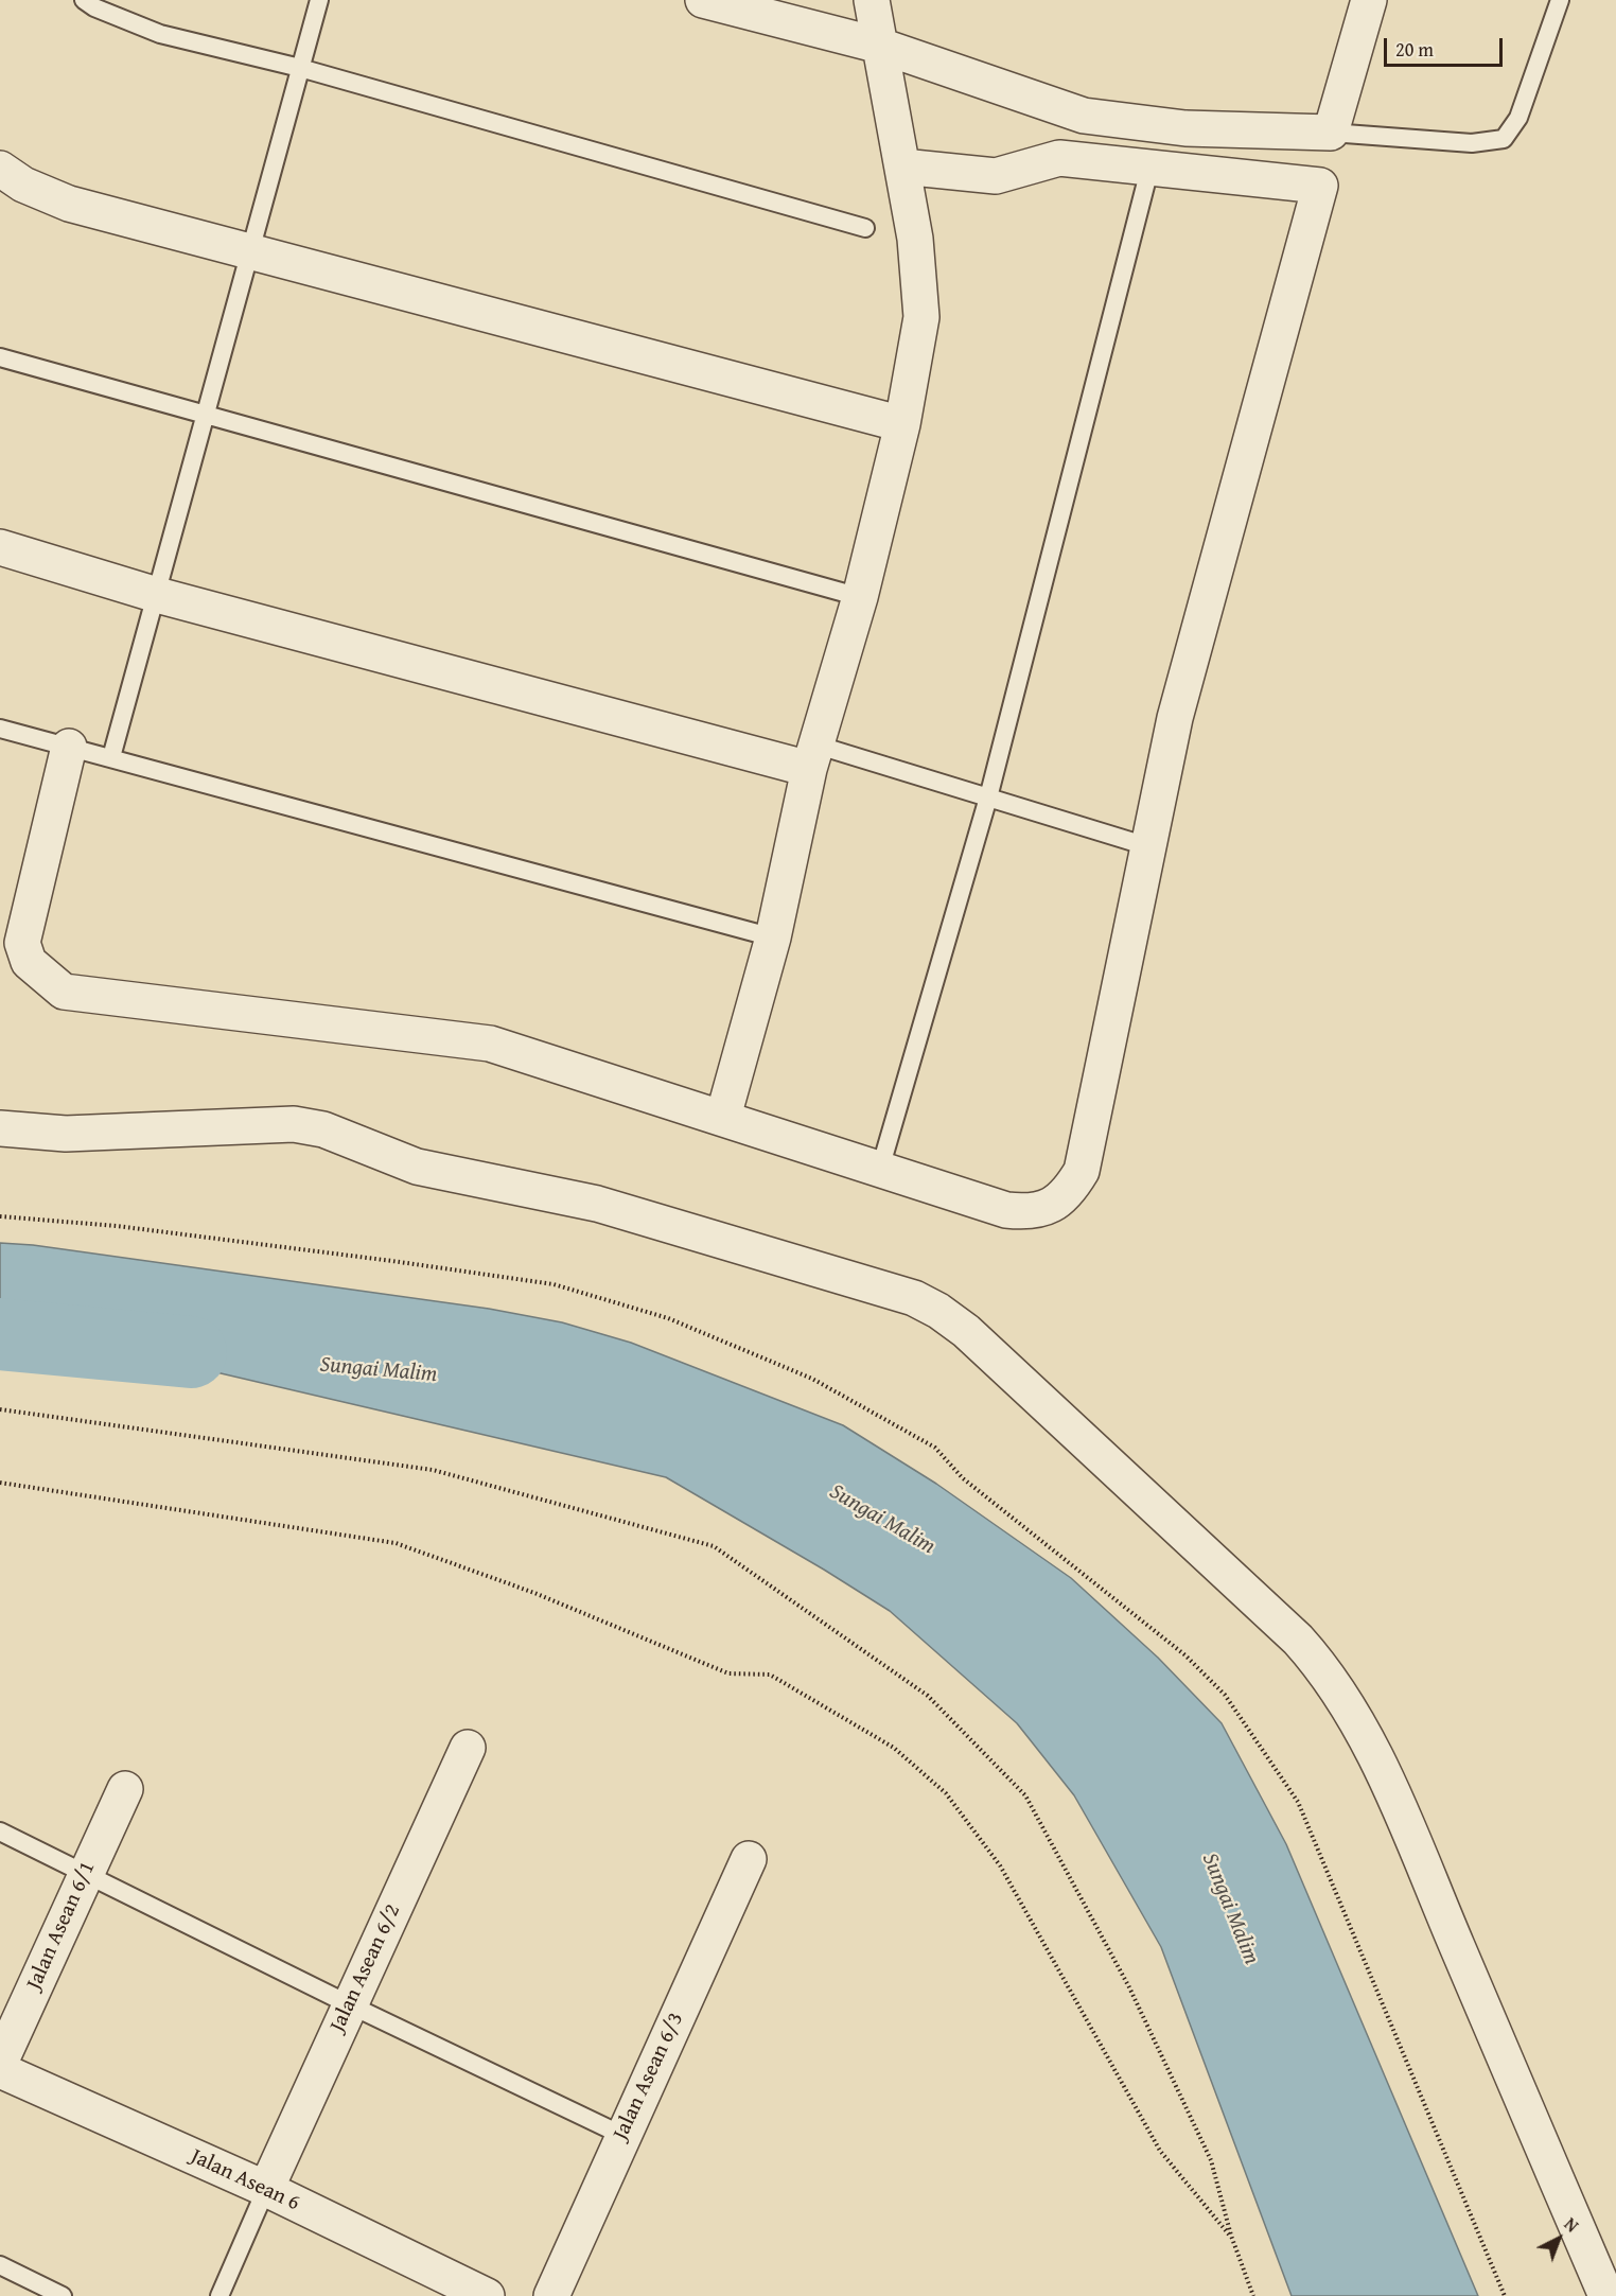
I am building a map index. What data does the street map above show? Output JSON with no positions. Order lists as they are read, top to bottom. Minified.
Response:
{"streets":{"street":["Jalan Asean 6/1","Jalan Asean 6/2","Jalan Asean 6/3","Jalan Asean 6"]},"crossings":[["Jalan Asean 6/2","Jalan Asean 6"]],"water":["Sungai Malim"],"scale_bar":"20 m","north":"top right"}
